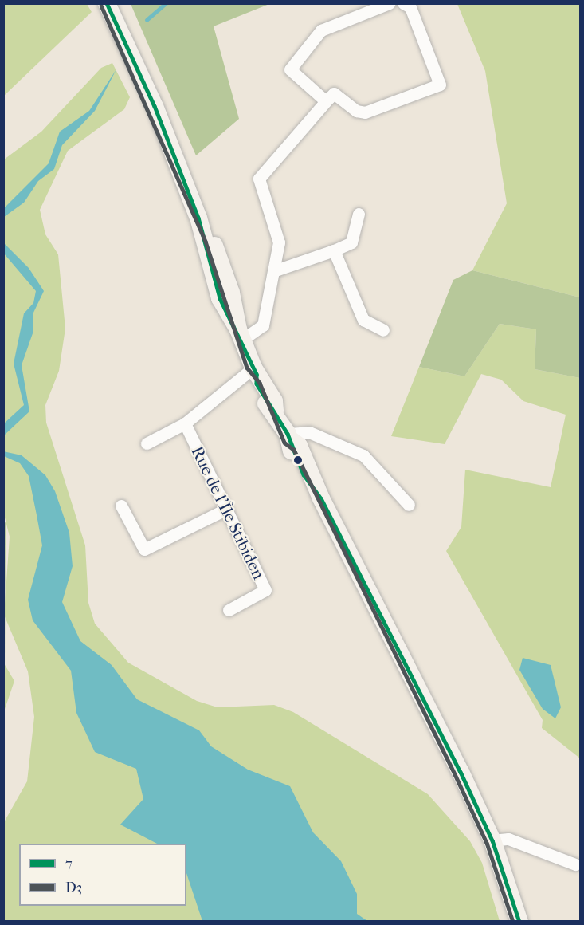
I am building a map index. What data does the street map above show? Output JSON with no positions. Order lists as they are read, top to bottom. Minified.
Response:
{"streets":{"street":["Rue de l'Île Stibiden"]},"lines":["transit line 7","transit line D3"],"legend":["7","D3"]}
